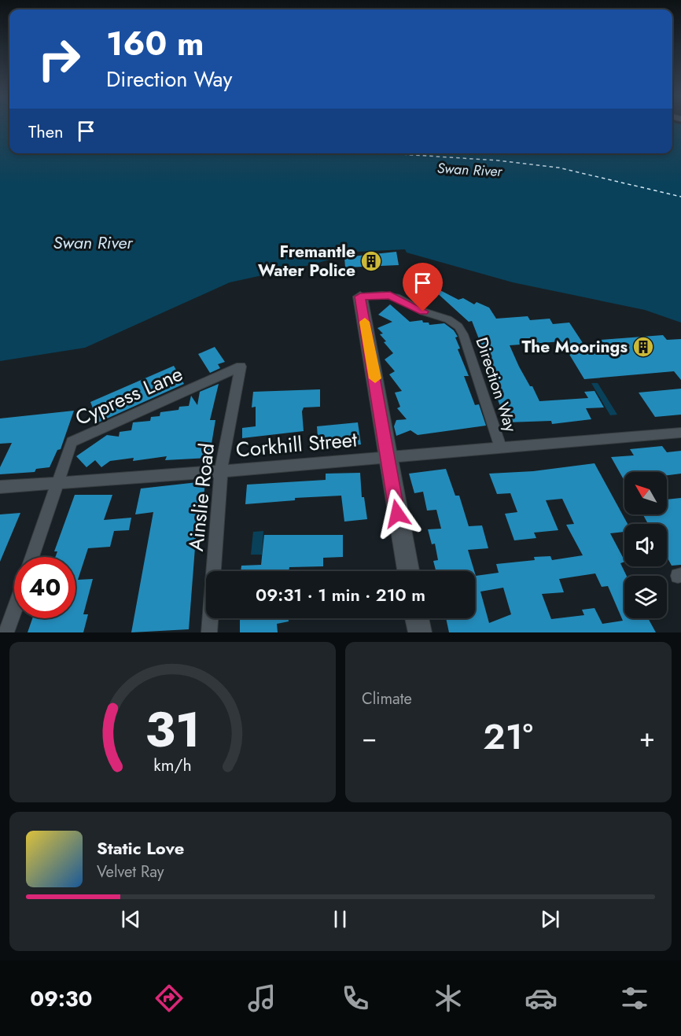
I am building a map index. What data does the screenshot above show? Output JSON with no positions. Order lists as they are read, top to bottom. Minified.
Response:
{"streets":{"street":["Direction Way","Cypress Lane","Corkhill Street","Ainslie Road"]},"crossings":[["Direction Way","Corkhill Street"],["Cypress Lane","Corkhill Street"],["Cypress Lane","Ainslie Road"],["Corkhill Street","Ainslie Road"]],"water":["Swan River"],"places":{"building":["Fremantle Water Police","The Moorings"]},"north":"top left","page":{"turn":["160 m","Direction Way"],"then":"Then","limit":"40","trip":"09:31 · 1 min · 210 m","tile":"Climate","heat":["−","21°","+"],"song":["Static Love","Velvet Ray"],"tabs":"09:30","gauge":["31","km/h"]}}
